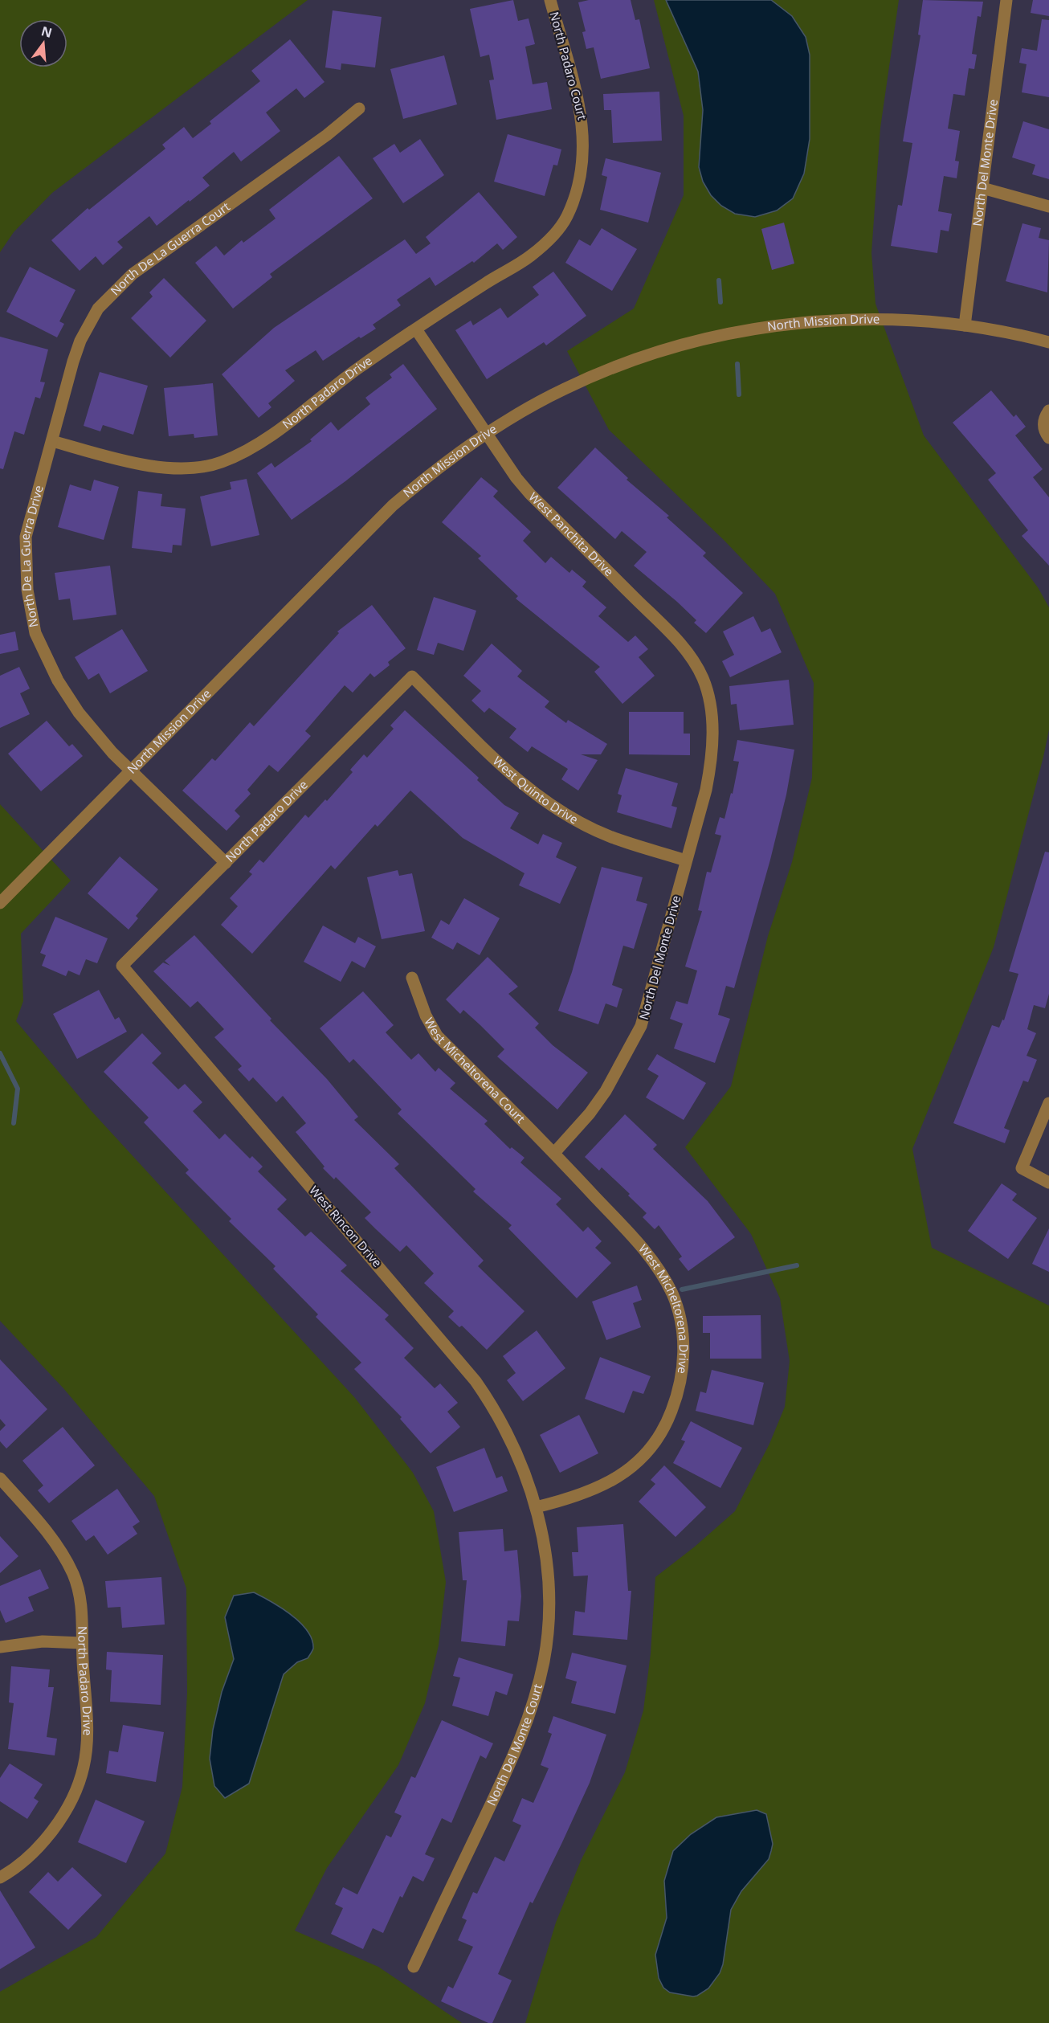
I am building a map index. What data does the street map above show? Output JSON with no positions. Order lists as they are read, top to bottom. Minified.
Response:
{"streets":{"street":["North Padaro Court","North Del Monte Drive","North De La Guerra Court","North Mission Drive","North Padaro Drive","West Panchita Drive","North De La Guerra Drive","West Quinto Drive","West Micheltorena Court","West Rincon Drive","West Micheltorena Drive","North Del Monte Court"]},"crossings":[["North Padaro Court","North Padaro Drive"],["North Del Monte Drive","North Mission Drive"],["North Del Monte Drive","West Panchita Drive"],["North Del Monte Drive","West Quinto Drive"],["North Del Monte Drive","West Micheltorena Court"],["North Del Monte Drive","West Micheltorena Drive"],["North De La Guerra Court","North Padaro Drive"],["North De La Guerra Court","North De La Guerra Drive"],["North Mission Drive","West Panchita Drive"],["North Mission Drive","North De La Guerra Drive"],["North Padaro Drive","West Panchita Drive"],["North Padaro Drive","North De La Guerra Drive"],["North Padaro Drive","West Quinto Drive"],["North Padaro Drive","West Rincon Drive"],["West Micheltorena Court","West Micheltorena Drive"],["West Rincon Drive","West Micheltorena Drive"],["West Rincon Drive","North Del Monte Court"],["West Micheltorena Drive","North Del Monte Court"]],"north":"top"}
